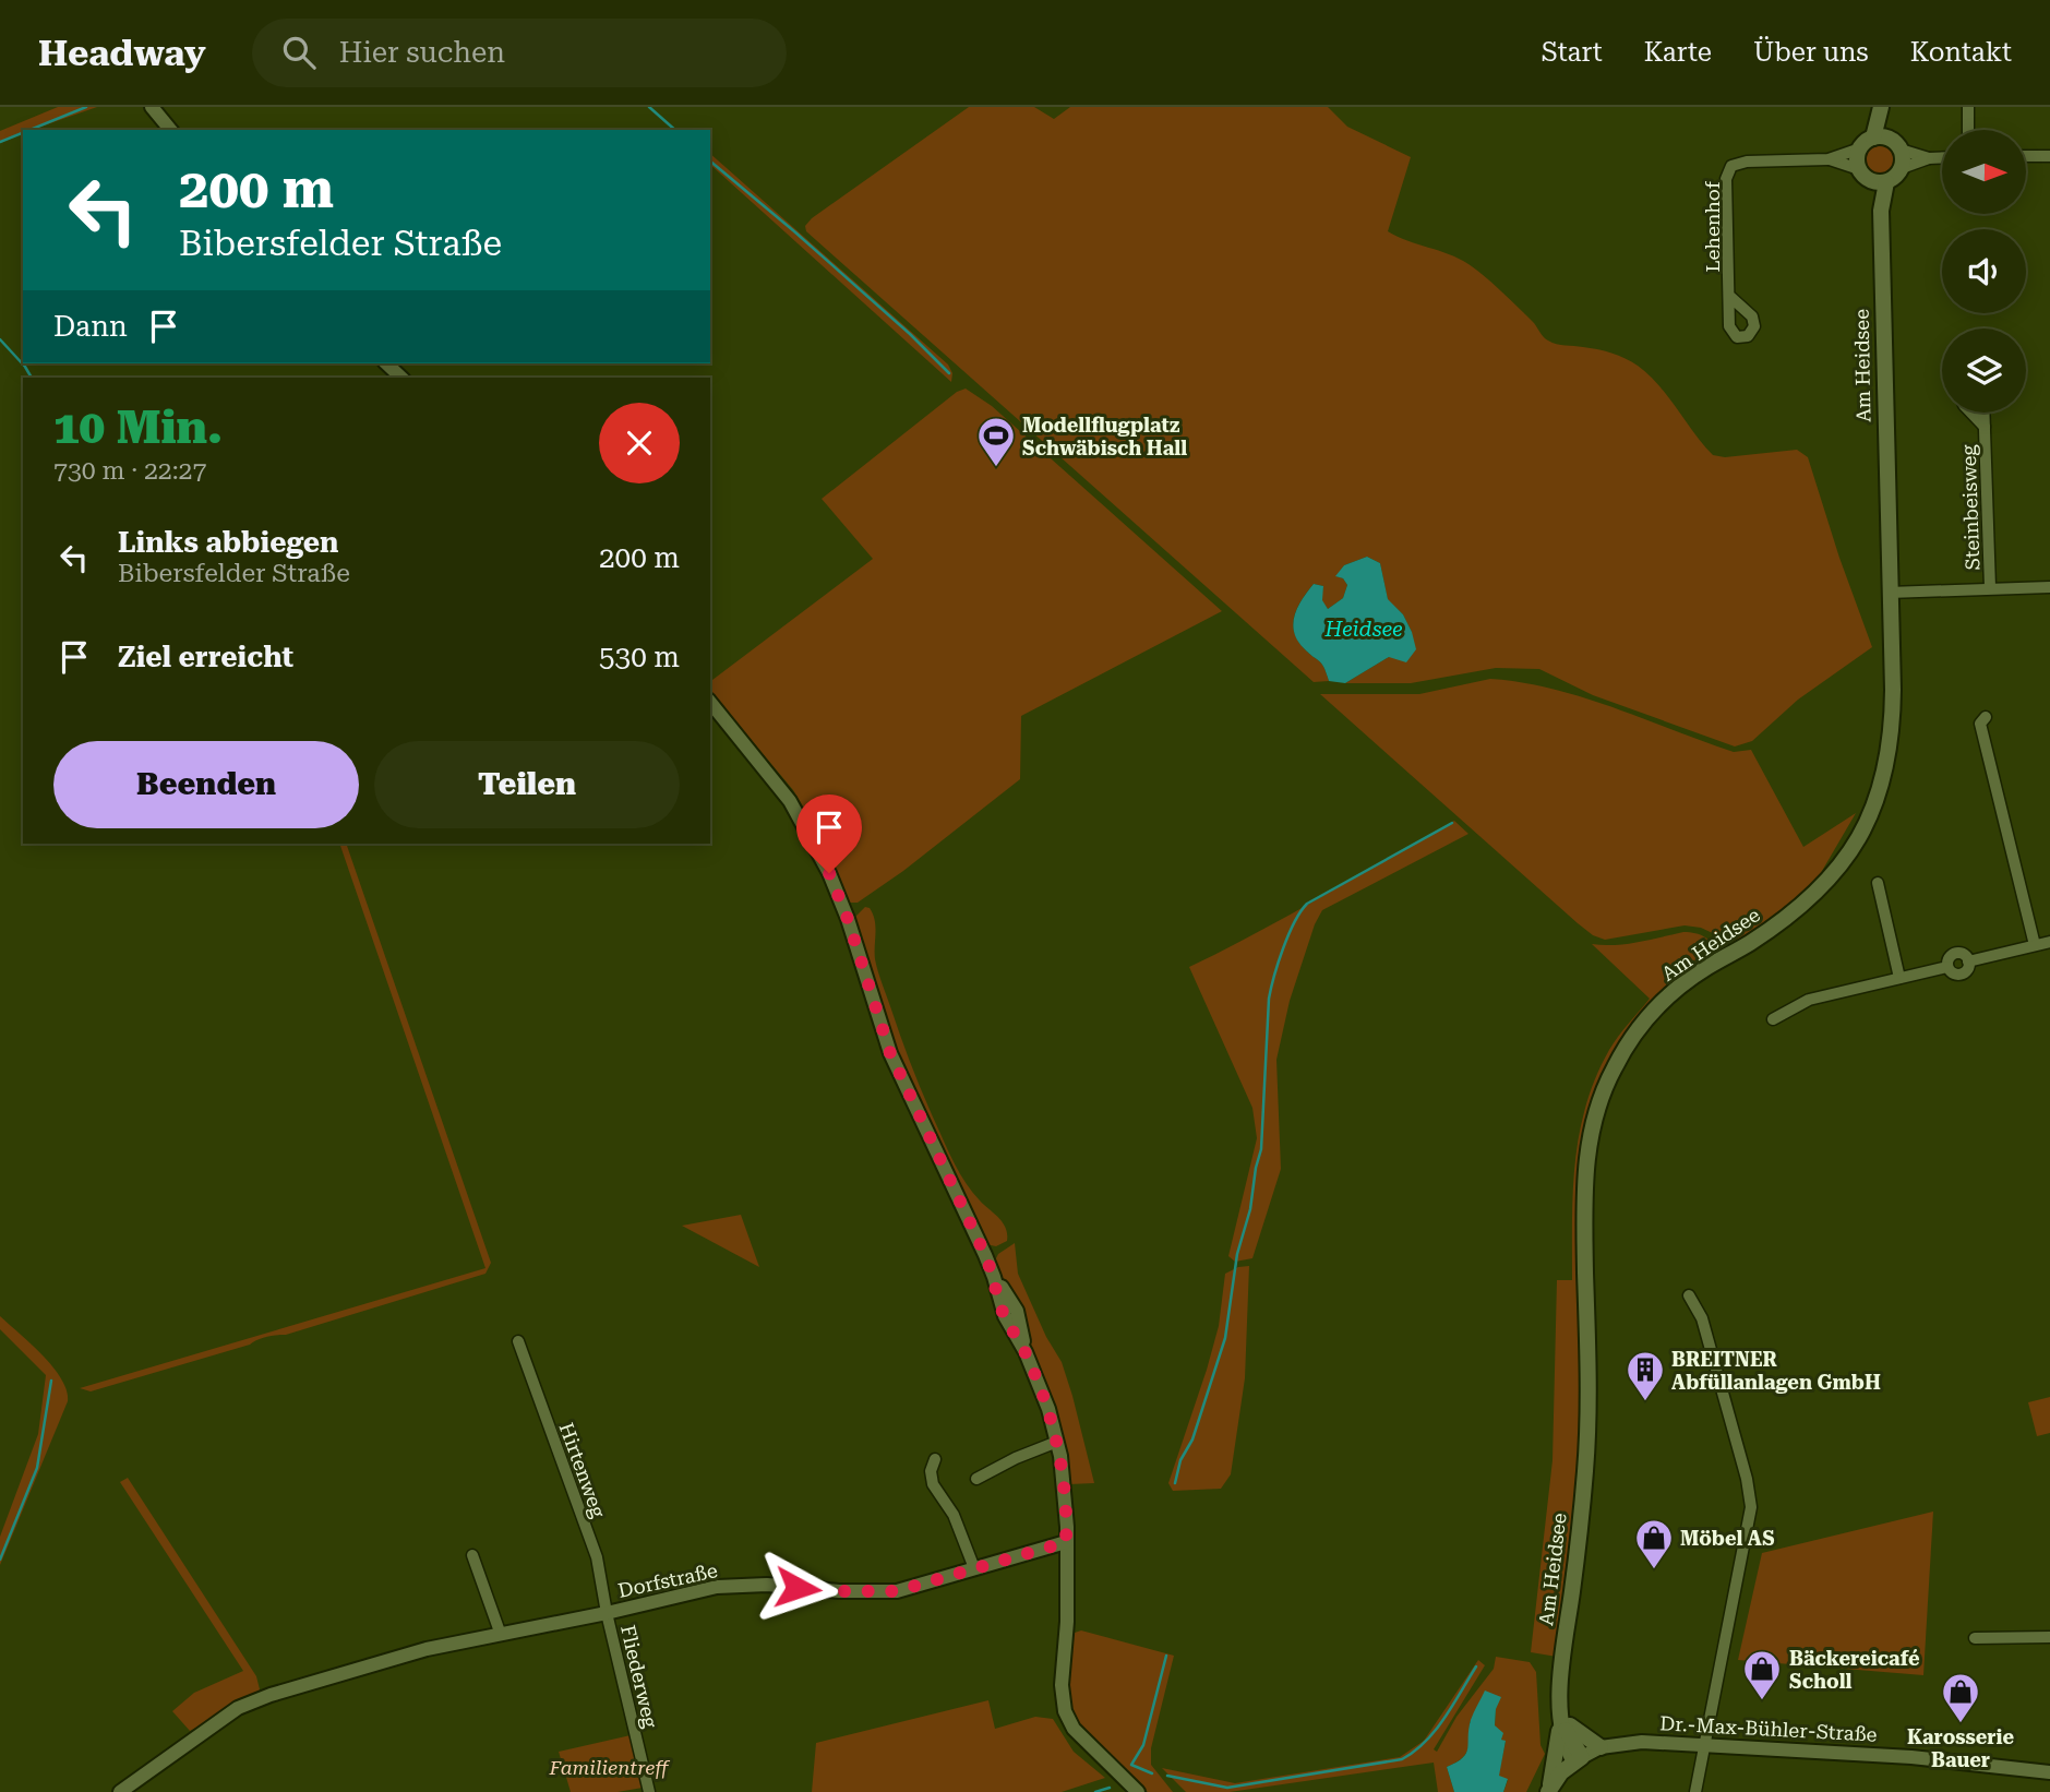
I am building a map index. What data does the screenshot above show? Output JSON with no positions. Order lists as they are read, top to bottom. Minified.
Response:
{"streets":{"main road":["Am Heidsee","Dr.-Max-Bühler-Straße"],"street":["Lehenhof","Steinbeisweg","Hirtenweg","Dorfstraße","Fliederweg"]},"crossings":[["Lehenhof","Am Heidsee"],["Am Heidsee","Steinbeisweg"],["Am Heidsee","Dr.-Max-Bühler-Straße"],["Hirtenweg","Dorfstraße"],["Hirtenweg","Fliederweg"],["Dorfstraße","Fliederweg"]],"water":["Heidsee"],"parks":["Familientreff"],"places":{"sports":["Modellflugplatz Schwäbisch Hall"],"building":["BREITNER Abfüllanlagen GmbH"],"shop":["Möbel AS","Bäckereicafé Scholl","Karosserie Bauer"]},"north":"right","page":{"header":"Headway","search":"Hier suchen","nav":["Start","Karte","Über uns","Kontakt"],"turn":["200 m","Bibersfelder Straße"],"then":"Dann","heading":["10 Min.","730 m · 22:27"],"list":[{"name":"Links abbiegen","note":"Bibersfelder Straße","value":"200 m"},{"name":"Ziel erreicht","value":"530 m"}],"buttons":["Beenden","Teilen"]}}
